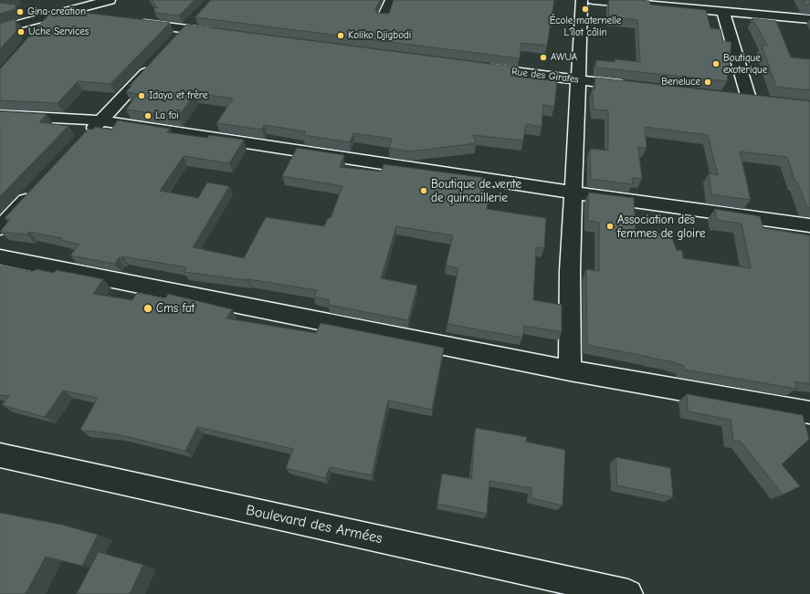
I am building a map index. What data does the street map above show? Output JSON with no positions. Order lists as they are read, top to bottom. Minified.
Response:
{"streets":{"street":["Rue des Girafes","Boulevard des Armées"]},"places":["École maternelle L'îlot câlin","Gina creation","Uche Services","Koliko Djigbodi","AWUA","Boutique exoterique","Beneluce","Idaya et frère","La foi","Boutique de vente de quincaillerie","Association des femmes de gloire","Cms fat"]}
